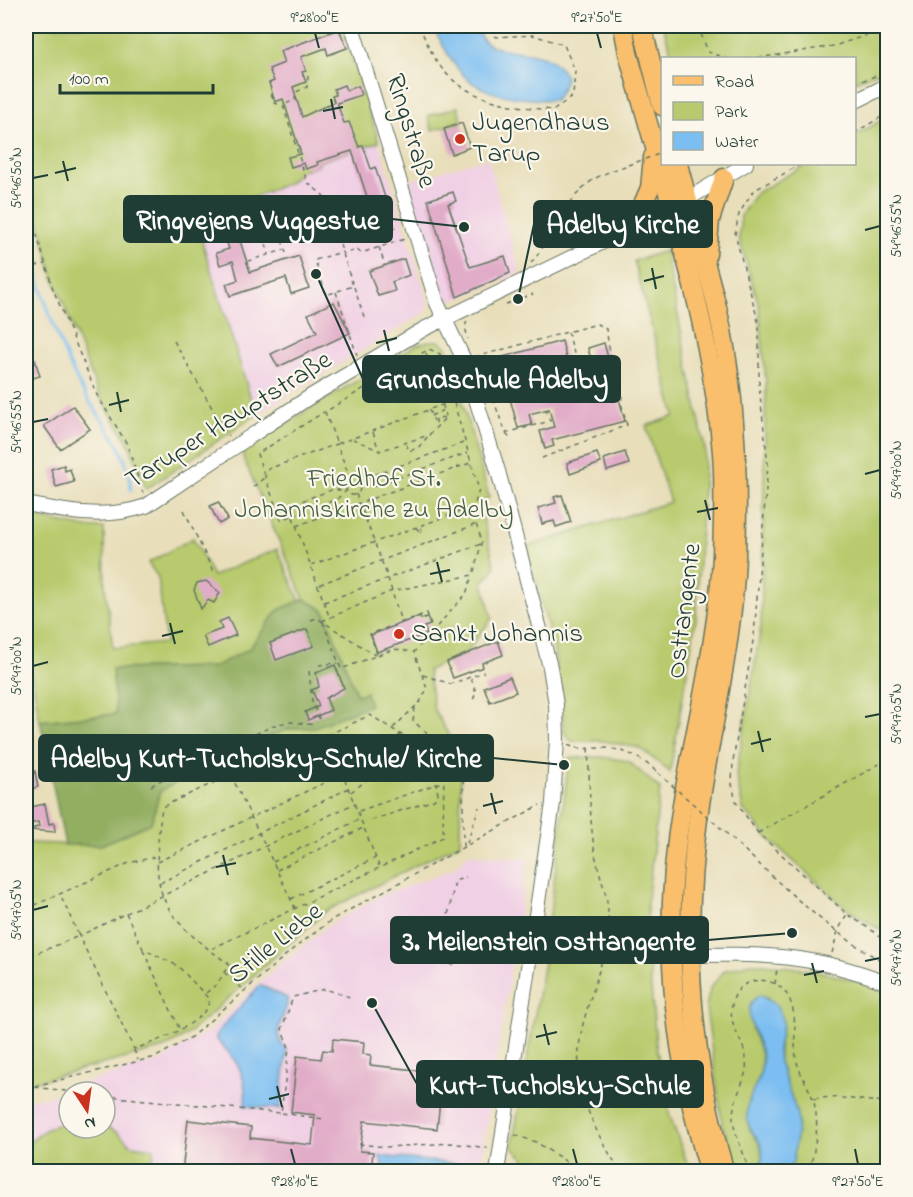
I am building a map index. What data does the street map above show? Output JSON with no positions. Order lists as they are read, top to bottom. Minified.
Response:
{"streets":{"main road":["Osttangente"],"street":["Ringstraße","Taruper Hauptstraße"],"path":["Stille Liebe"]},"crossings":[["Ringstraße","Taruper Hauptstraße"],["Taruper Hauptstraße","Osttangente"]],"parks":["Friedhof St. Johanniskirche zu Adelby"],"places":["Jugendhaus Tarup","Ringvejens Vuggestue","Grundschule Adelby","Adelby Kirche","Sankt Johannis","Adelby Kurt-Tucholsky-Schule/ Kirche","3. Meilenstein Osttangente","Kurt-Tucholsky-Schule"],"legend":["Road","Park","Water"],"scale_bar":"100 m","north":"bottom","coordinates":["9°28'00\"E","9°27'50\"E","54°46'50\"N","54°46'55\"N","54°47'00\"N","54°47'05\"N","54°47'10\"N","9°28'10\"E"]}
